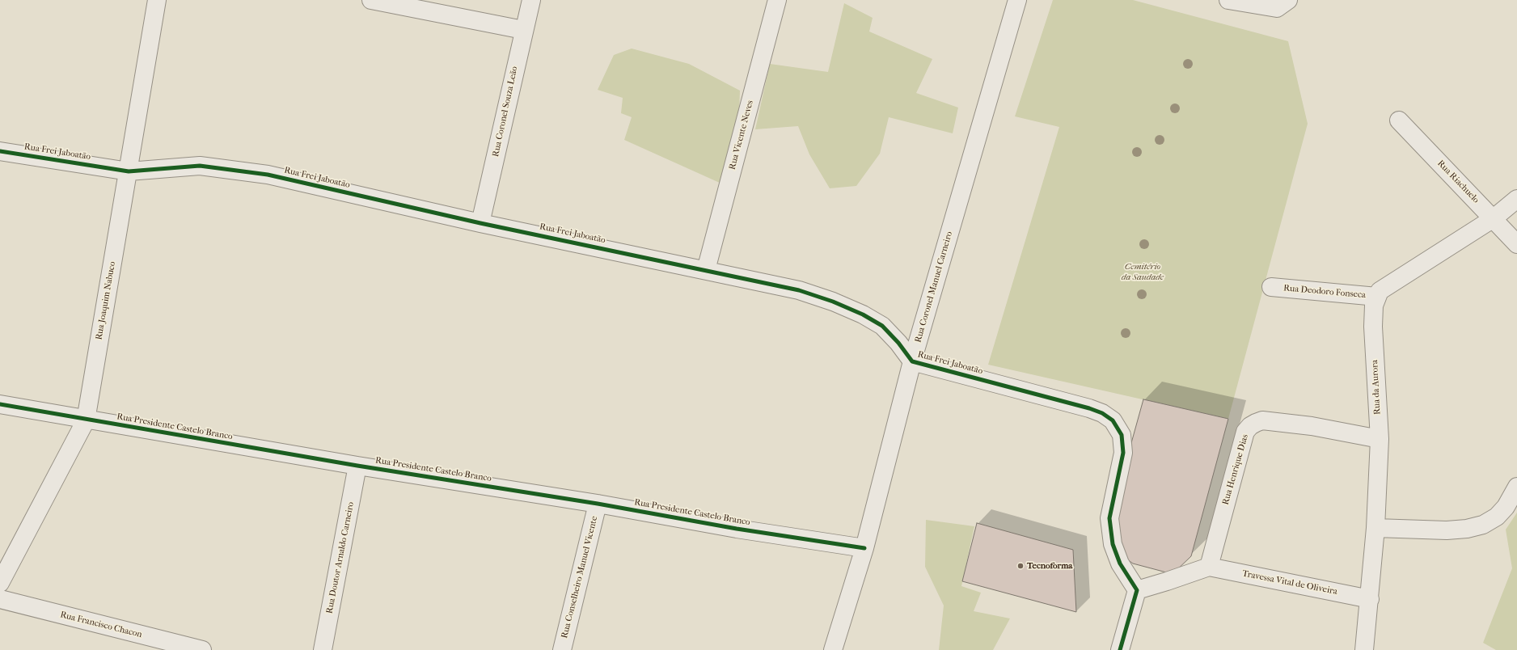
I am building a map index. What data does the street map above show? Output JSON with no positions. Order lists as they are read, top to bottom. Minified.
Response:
{"streets":{"street":["Rua Coronel Souza Leão","Rua Vicente Neves","Rua Frei Jaboatão","Rua Riachuelo","Rua Coronel Manuel Carneiro","Rua Deodoro Fonseca","Rua Joaquim Nabuco","Rua da Aurora","Rua Presidente Castelo Branco","Rua Henrique Dias","Rua Doutor Arnaldo Carneiro","Rua Conselheiro Manuel Vicente","Travessa Vital de Oliveira","Rua Francisco Chacon"]},"crossings":[["Rua Coronel Souza Leão","Rua Frei Jaboatão"],["Rua Vicente Neves","Rua Frei Jaboatão"],["Rua Frei Jaboatão","Rua Coronel Manuel Carneiro"],["Rua Frei Jaboatão","Rua Joaquim Nabuco"],["Rua Riachuelo","Rua da Aurora"],["Rua Coronel Manuel Carneiro","Rua Presidente Castelo Branco"],["Rua Deodoro Fonseca","Rua da Aurora"],["Rua Joaquim Nabuco","Rua Presidente Castelo Branco"],["Rua da Aurora","Rua Henrique Dias"],["Rua da Aurora","Travessa Vital de Oliveira"],["Rua Presidente Castelo Branco","Rua Doutor Arnaldo Carneiro"],["Rua Presidente Castelo Branco","Rua Conselheiro Manuel Vicente"],["Rua Henrique Dias","Travessa Vital de Oliveira"]],"parks":["Cemitério da Saudade"],"places":["Tecnoforma"]}
